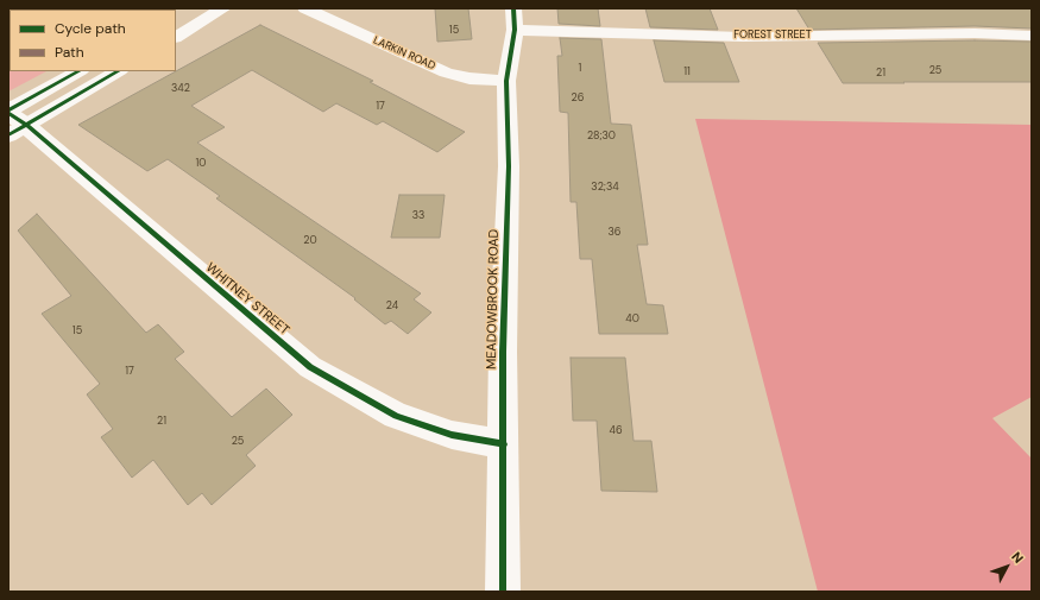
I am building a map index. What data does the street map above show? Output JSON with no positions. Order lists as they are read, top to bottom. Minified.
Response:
{"streets":{"street":["FOREST STREET","LARKIN ROAD","WHITNEY STREET","MEADOWBROOK ROAD"]},"crossings":[["FOREST STREET","MEADOWBROOK ROAD"],["LARKIN ROAD","MEADOWBROOK ROAD"],["WHITNEY STREET","MEADOWBROOK ROAD"]],"house_numbers":["15","1","25","11","21","342","26","17","28;30","10","32;34","33","36","20","24","40","15","17","21","46","25"],"legend":["Cycle path","Path"],"north":"top right"}
